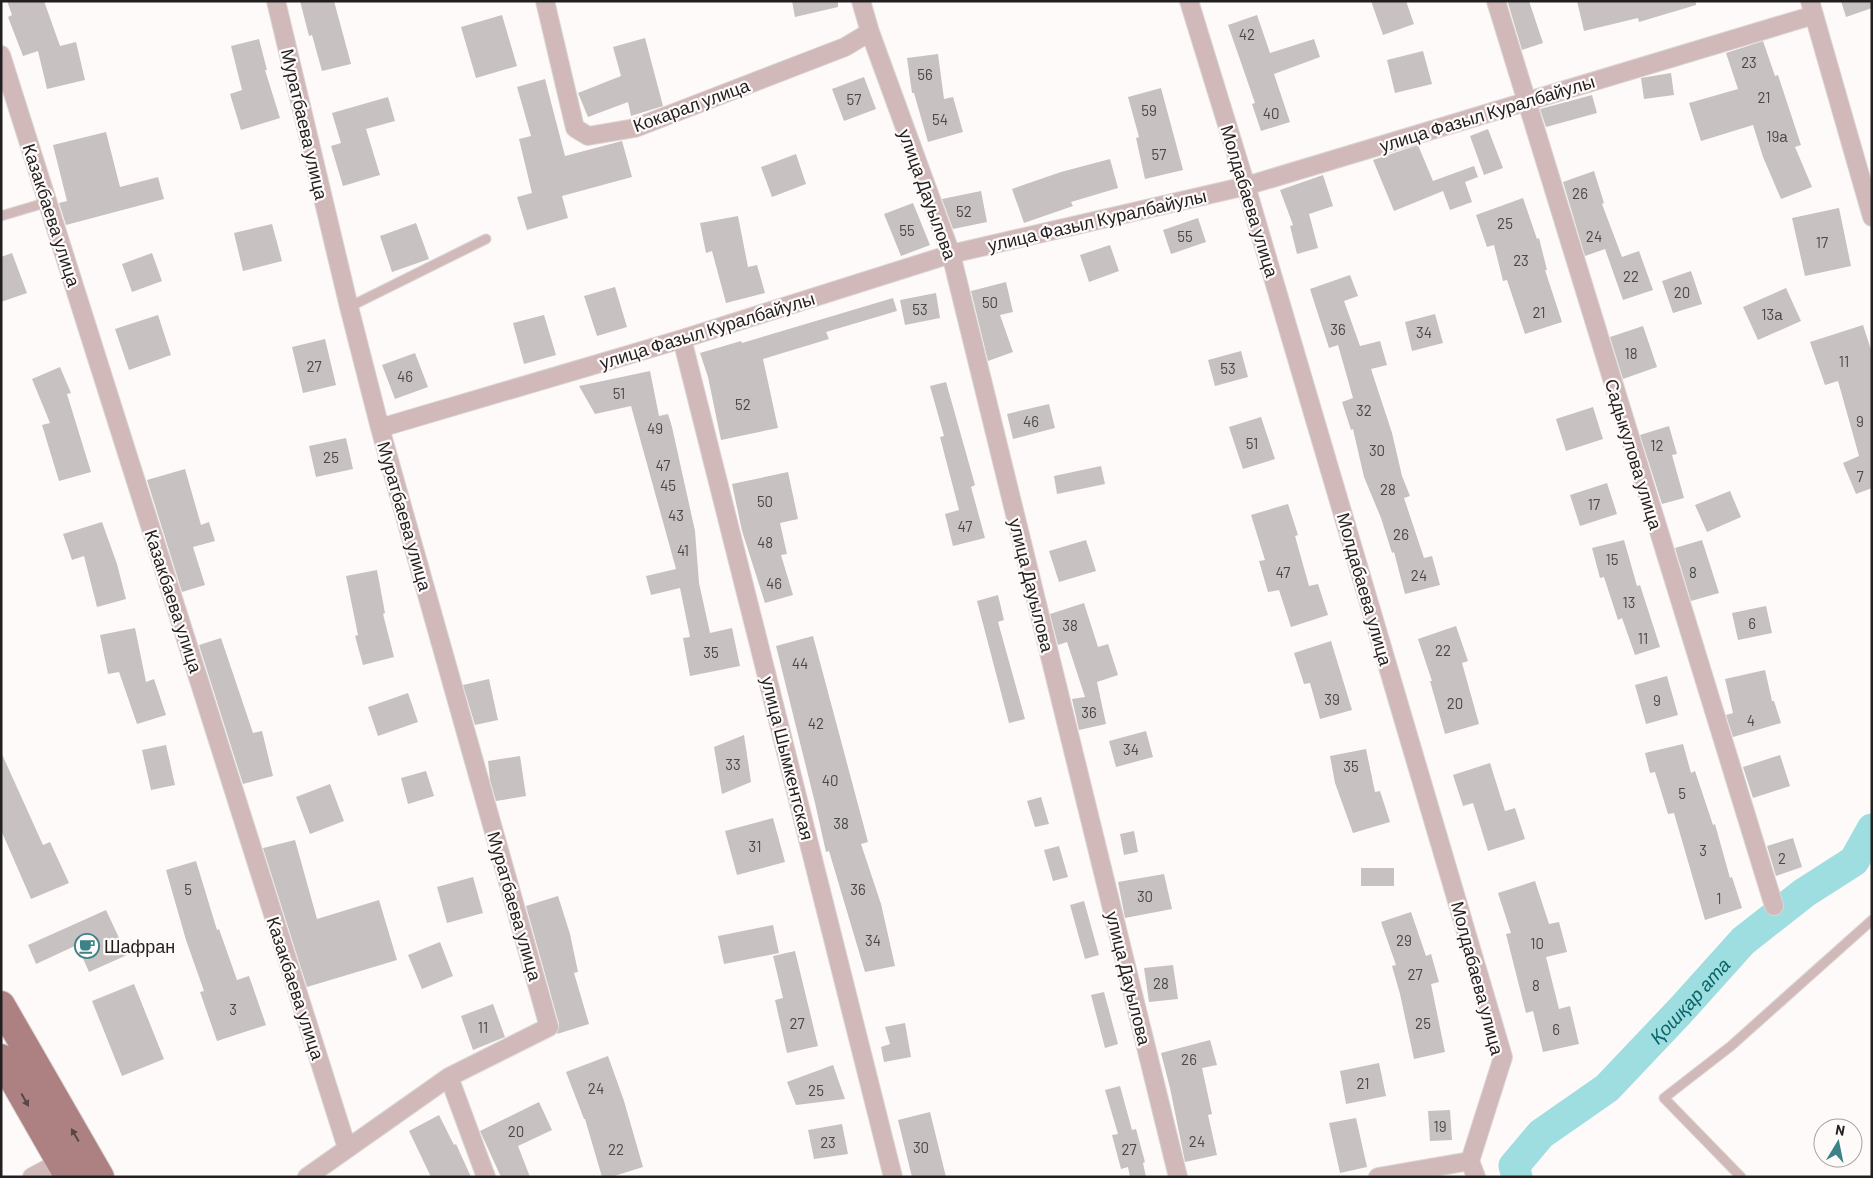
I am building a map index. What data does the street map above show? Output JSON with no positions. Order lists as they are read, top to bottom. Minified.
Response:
{"streets":{"street":["Кокарал улица","улица Фазыл Куралбайулы","Муратбаева улица","улица Дауылова","Молдабаева улица","Казакбаева улица","Садыкулова улица","улица Шымкентская"]},"crossings":[["Кокарал улица","улица Дауылова"],["улица Фазыл Куралбайулы","Муратбаева улица"],["улица Фазыл Куралбайулы","улица Дауылова"],["улица Фазыл Куралбайулы","Молдабаева улица"],["улица Фазыл Куралбайулы","Садыкулова улица"],["улица Фазыл Куралбайулы","улица Шымкентская"]],"water":["Қошқар ата"],"places":{"cafe":["Шафран"]},"house_numbers":["42","23","56","21","57","59","40","54","19а","57","26","52","25","55","55","24","17","23","22","20","50","53","21","13а","36","34","18","11","27","53","46","51","52","32","46","9","49","51","12","30","25","47","7","45","28","50","17","43","47","26","48","41","15","47","8","24","46","13","6","38","11","22","35","44","39","9","20","36","4","42","34","33","35","40","5","38","31","3","2","5","36","30","1","34","29","10","27","28","8","3","27","25","11","6","26","21","24","25","19","20","24","23","30","22","27"],"north":"top"}
